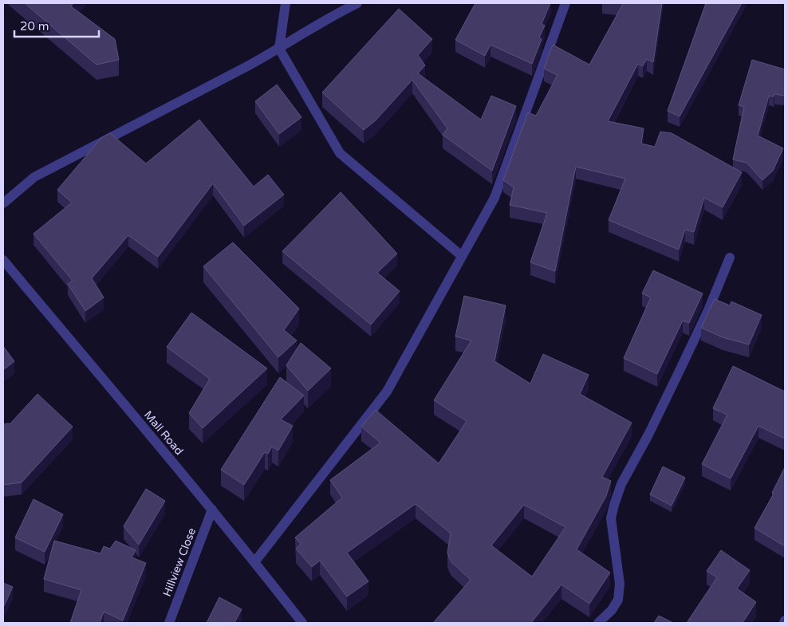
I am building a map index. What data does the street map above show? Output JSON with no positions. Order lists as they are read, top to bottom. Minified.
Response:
{"streets":{"street":["Mall Road","Hillview Close"]},"crossings":[["Mall Road","Hillview Close"]],"scale_bar":"20 m"}
